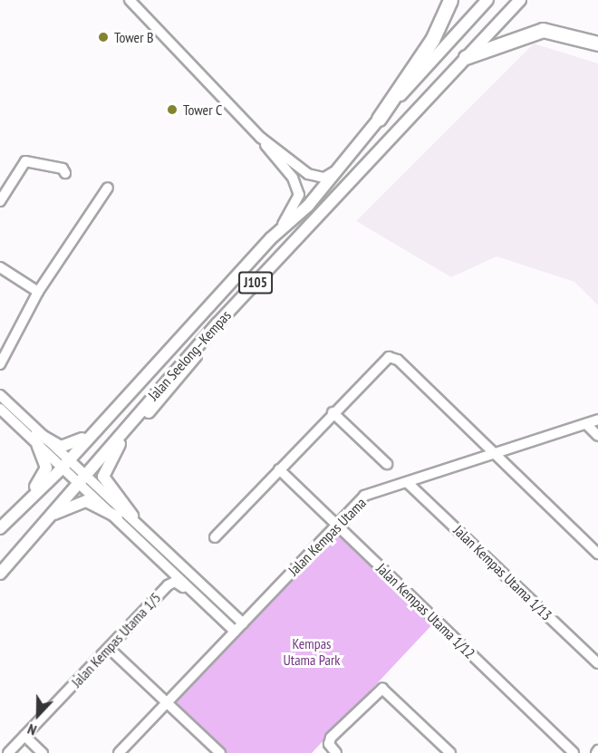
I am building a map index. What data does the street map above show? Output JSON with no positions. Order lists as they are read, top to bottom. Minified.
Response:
{"streets":{"main road":["J105","Jalan Seelong–Kempas"],"street":["Jalan Kempas Utama","Jalan Kempas Utama 1/13","Jalan Kempas Utama 1/12","Jalan Kempas Utama 1/5"]},"crossings":[["Jalan Kempas Utama","Jalan Kempas Utama 1/13"],["Jalan Kempas Utama","Jalan Kempas Utama 1/12"]],"parks":["Kempas Utama Park"],"places":["Tower B","Tower C"],"north":"bottom"}
